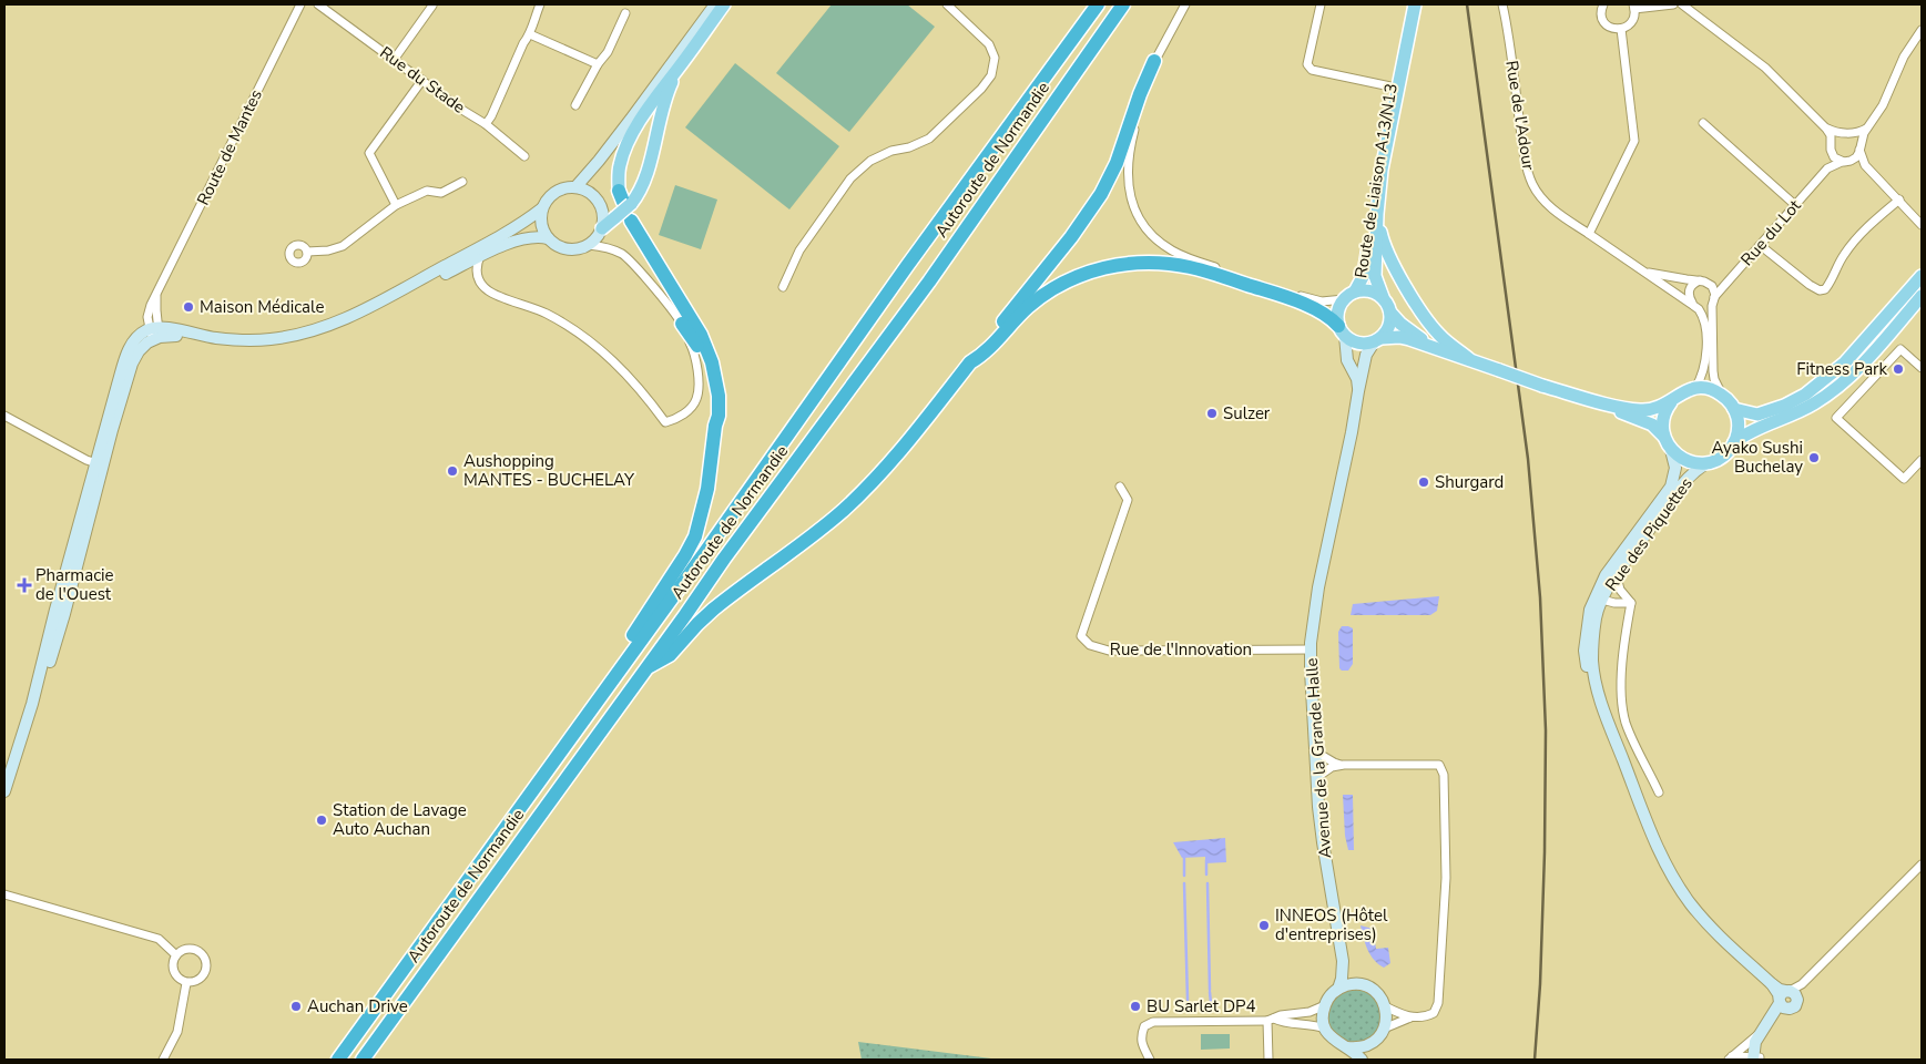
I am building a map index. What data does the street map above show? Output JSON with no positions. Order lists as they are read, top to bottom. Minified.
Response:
{"streets":{"highway":["Autoroute de Normandie"],"main road":["Route de Liaison A13/N13"],"street":["Rue du Stade","Rue de l'Adour","Route de Mantes","Rue du Lot","Rue des Piquettes","Rue de l'Innovation","Avenue de la Grande Halle"]},"crossings":[["Rue de l'Adour","Rue du Lot"],["Route de Liaison A13/N13","Avenue de la Grande Halle"],["Rue de l'Innovation","Avenue de la Grande Halle"]],"places":{"other":["Maison Médicale","Fitness Park","Sulzer","Ayako Sushi Buchelay","Aushopping MANTES - BUCHELAY","Shurgard","Station de Lavage Auto Auchan","INNEOS (Hôtel d'entreprises)","Auchan Drive","BU Sarlet DP4"],"health":["Pharmacie de l'Ouest"]}}
